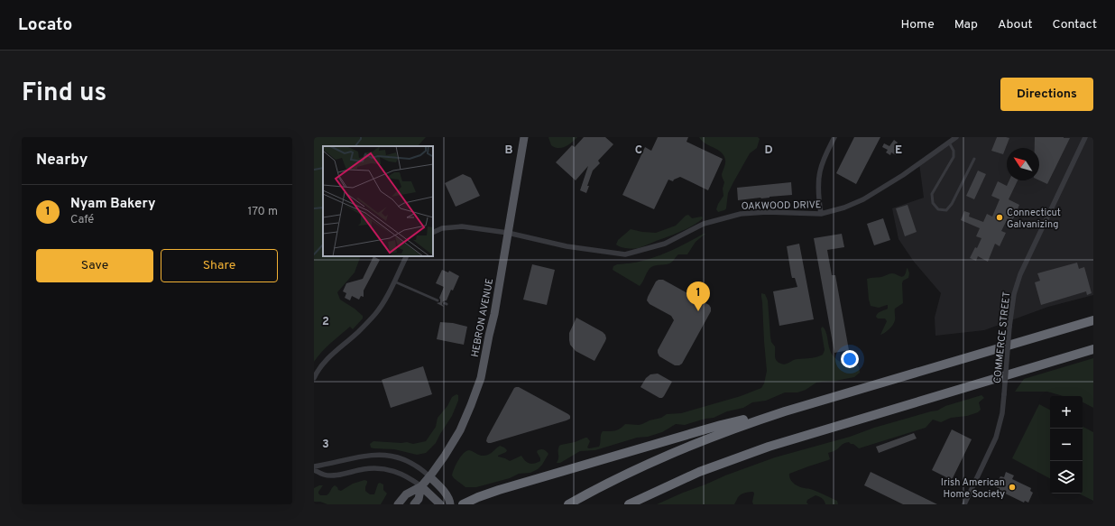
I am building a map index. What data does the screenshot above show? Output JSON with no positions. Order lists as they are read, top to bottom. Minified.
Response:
{"streets":{"main road":["HEBRON AVENUE"],"street":["OAKWOOD DRIVE","COMMERCE STREET"]},"crossings":[["OAKWOOD DRIVE","HEBRON AVENUE"]],"places":["Connecticut Galvanizing","Irish American Home Society"],"north":"top left","page":{"header":"Locato","nav":["Home","Map","About","Contact"],"title":"Find us","buttons":["Directions",["Save","Share"]],"heading":"Nearby","list":[{"mark":"1","name":"Nyam Bakery","note":"Café","value":"170 m"}],"pins":"1","map_buttons":["+","−"]},"grid":{"columns":["B","C","D","E"],"rows":["2","3"]}}
